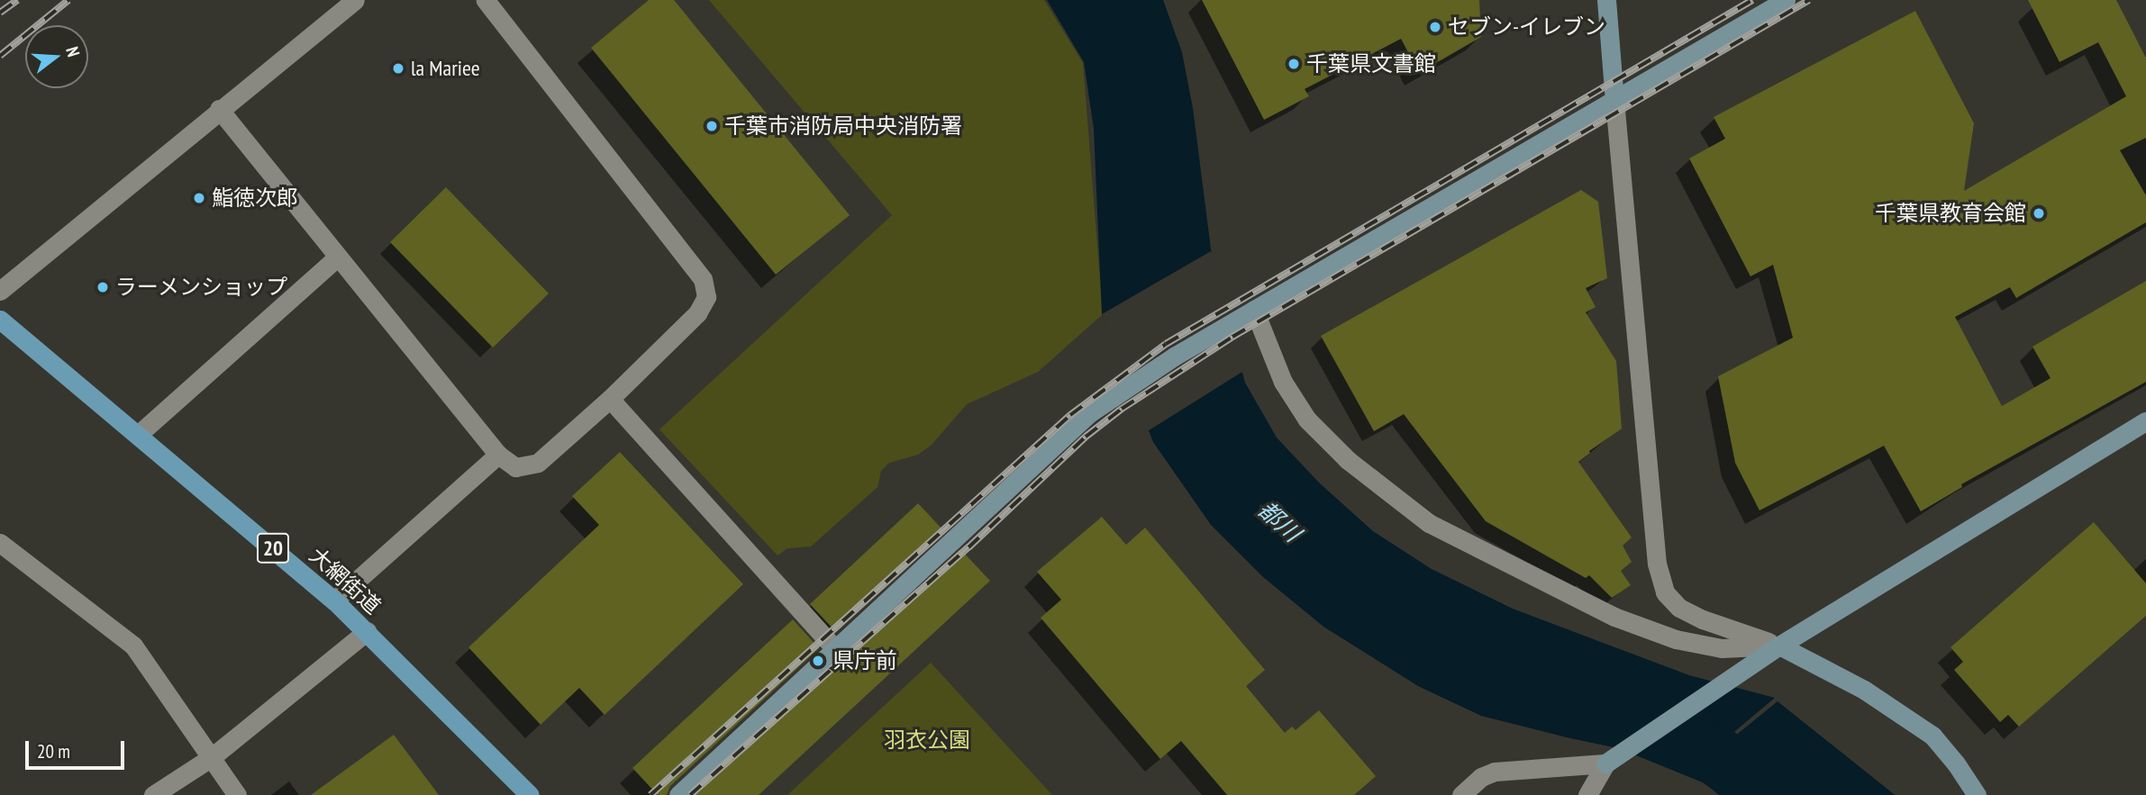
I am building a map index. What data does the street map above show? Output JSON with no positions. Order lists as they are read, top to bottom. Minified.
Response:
{"streets":{"main road":["20","大網街道"]},"water":["都川"],"parks":["羽衣公園"],"places":["セブン-イレブン","千葉県文書館","la Mariee","千葉市消防局中央消防署","鮨徳次郎","千葉県教育会館","ラーメンショップ","県庁前"],"scale_bar":"20 m","north":"right"}
